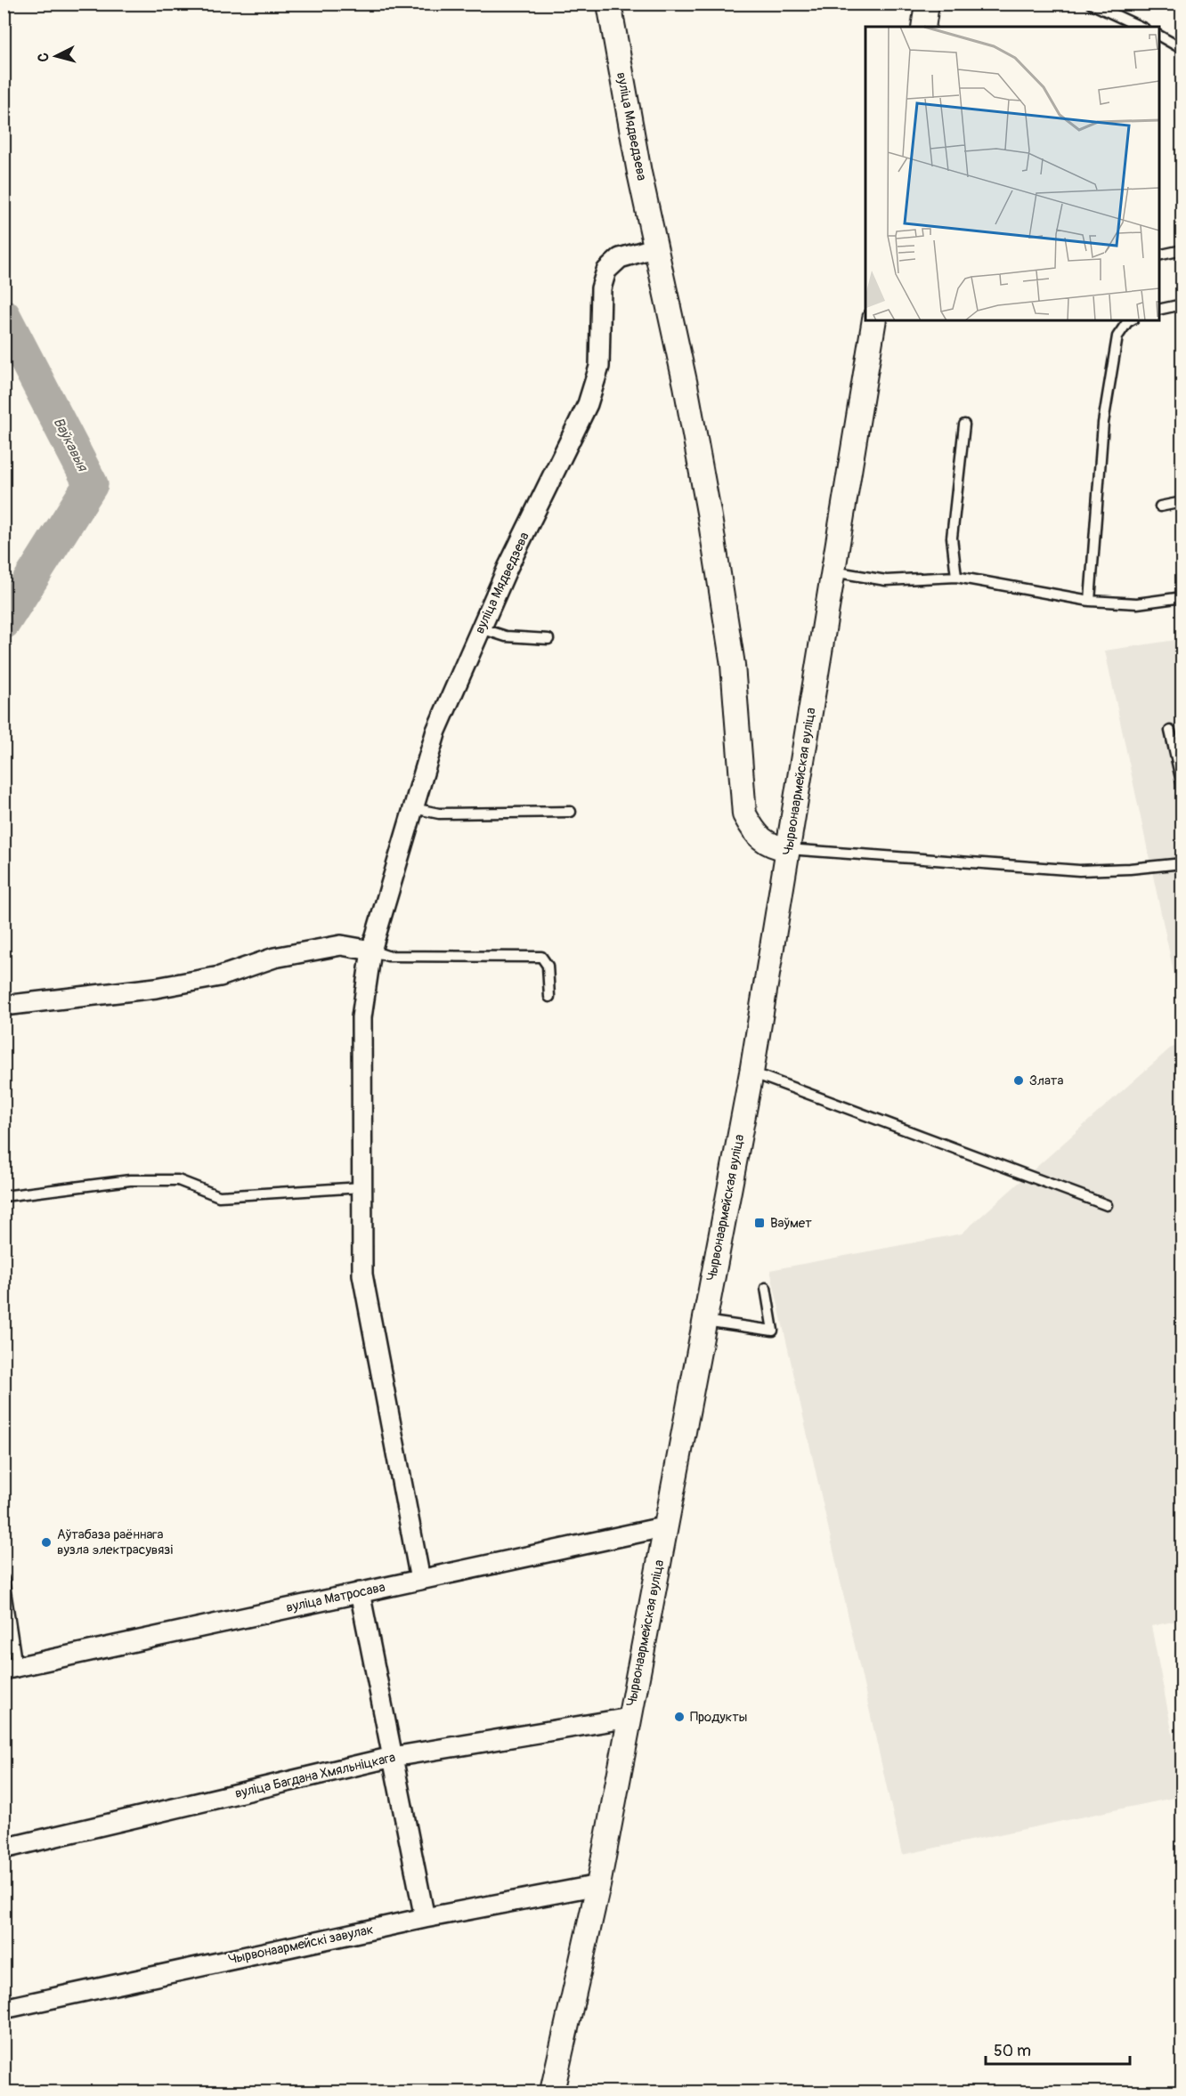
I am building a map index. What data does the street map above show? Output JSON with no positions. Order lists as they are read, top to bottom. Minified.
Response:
{"streets":{"street":["вуліца Мядведзева","Чырвонаармейская вуліца","вуліца Матросава","вуліца Багдана Хмяльніцкага","Чырвонаармейскі завулак"]},"crossings":[["вуліца Мядведзева","Чырвонаармейская вуліца"],["вуліца Мядведзева","вуліца Матросава"],["Чырвонаармейская вуліца","вуліца Матросава"],["Чырвонаармейская вуліца","вуліца Багдана Хмяльніцкага"],["Чырвонаармейская вуліца","Чырвонаармейскі завулак"]],"water":["Ваўкавыя"],"places":{"other":["Злата","Аўтабаза раённага вузла электрасувязі","Продукты"],"transit":["Ваўмет"]},"scale_bar":"50 m","north":"left"}
